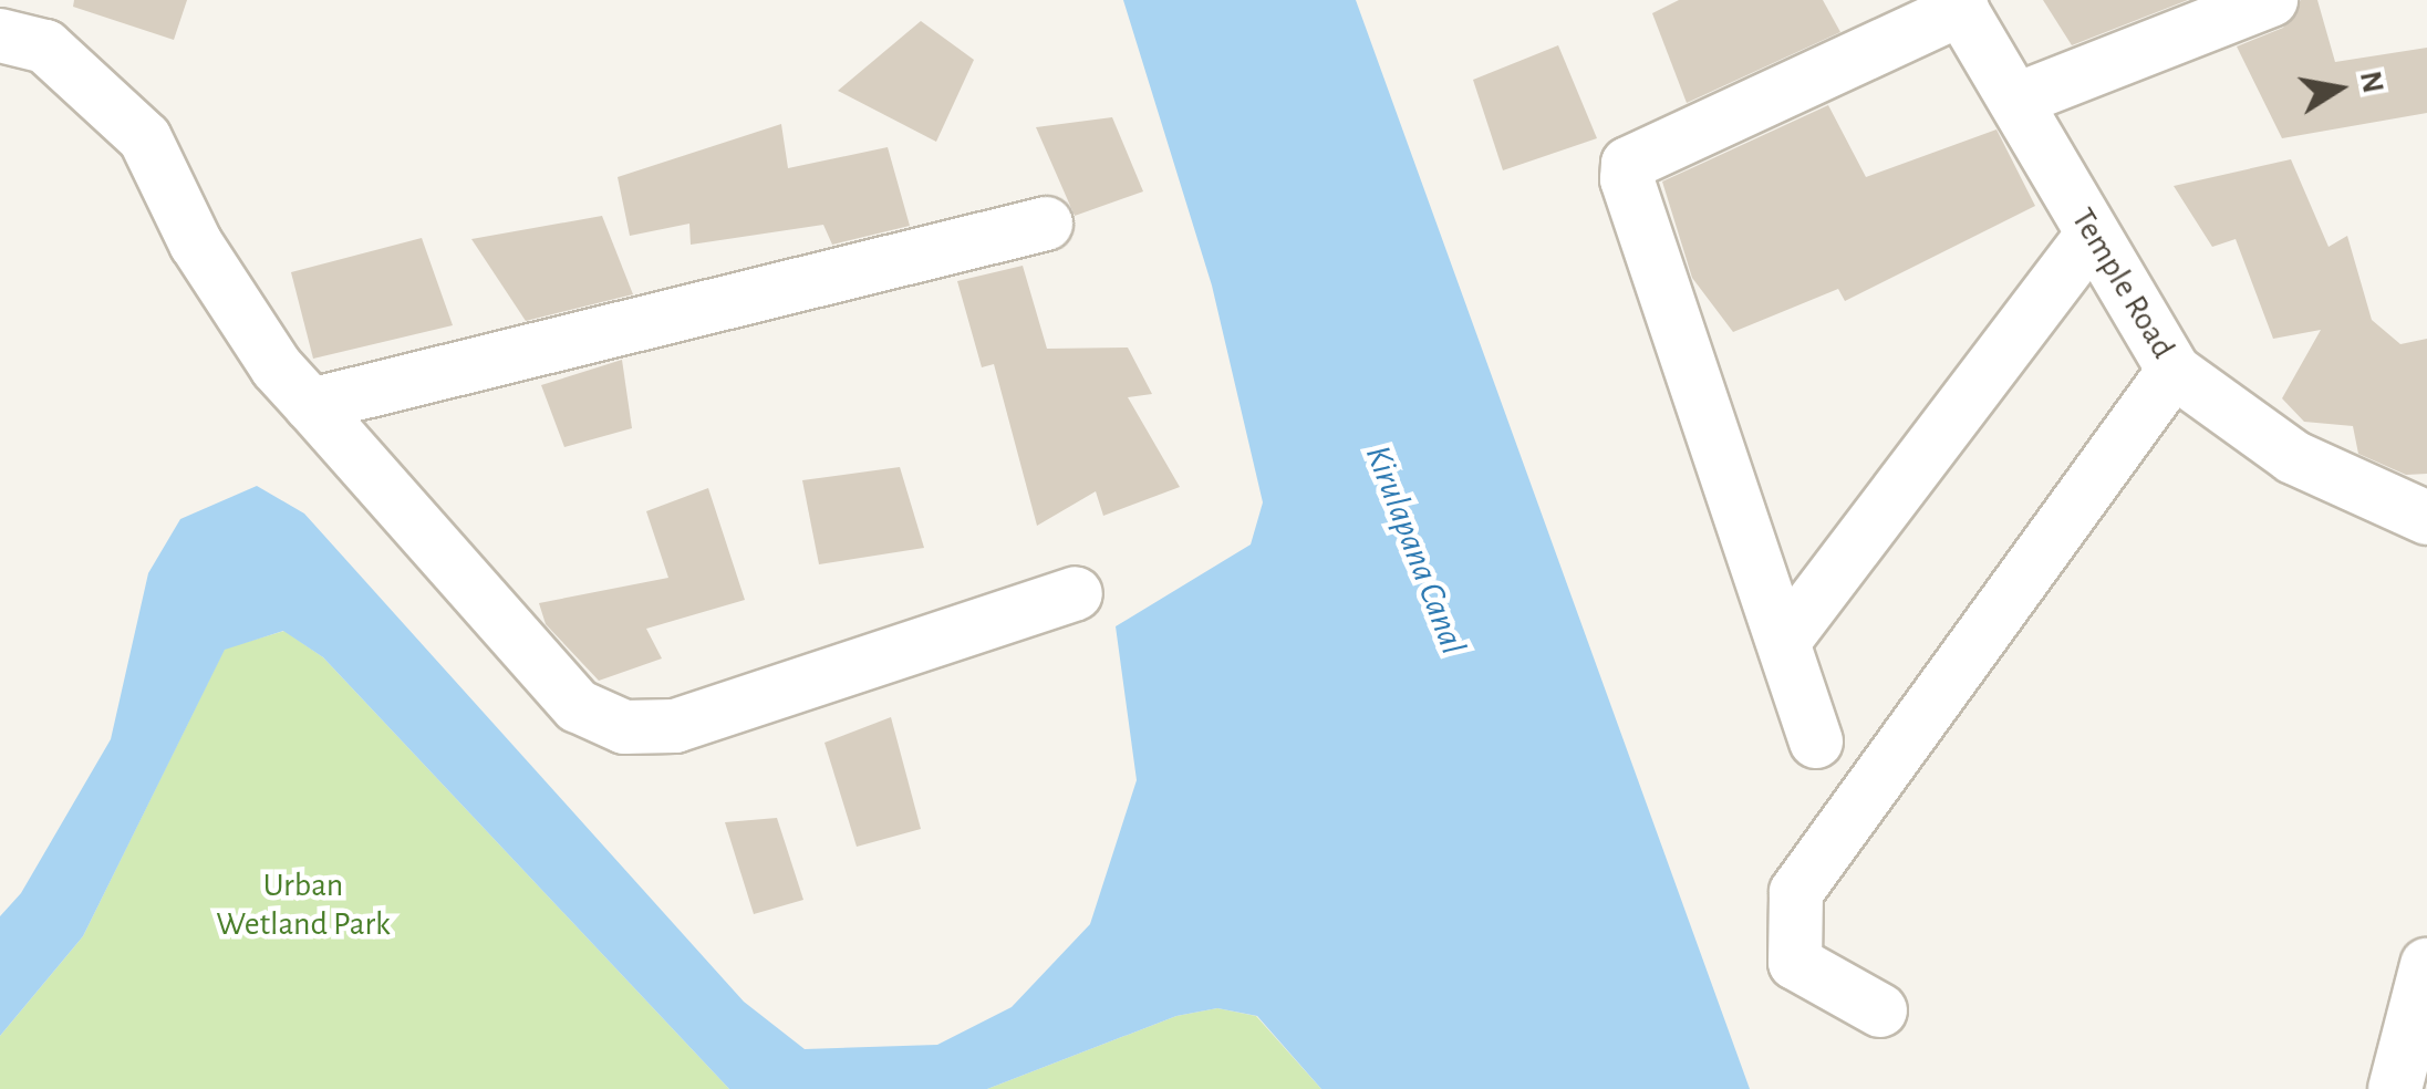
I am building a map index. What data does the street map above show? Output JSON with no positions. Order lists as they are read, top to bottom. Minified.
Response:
{"streets":{"street":["Temple Road"]},"water":["Kirulapana Canal"],"parks":["Urban Wetland Park"],"north":"right"}
